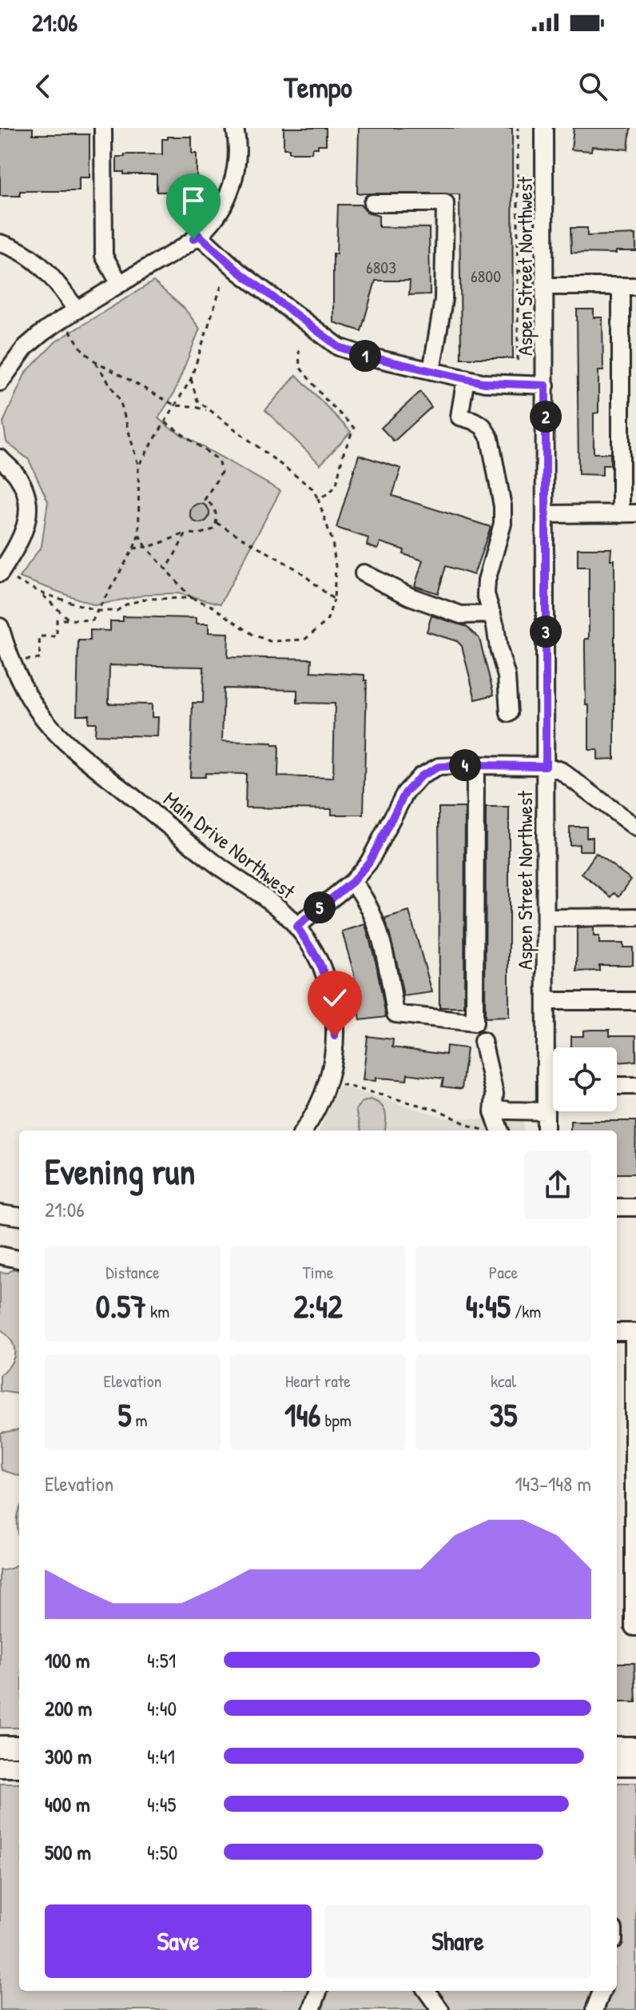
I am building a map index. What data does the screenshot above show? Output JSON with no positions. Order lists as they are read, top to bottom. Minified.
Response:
{"streets":{"street":["Aspen Street Northwest","Main Drive Northwest"]},"house_numbers":["6803","6800"],"page":{"status":"21:06","header":"Tempo","pins":["1","2","3","4","5"],"heading":["Evening run","21:06"],"stats":[["Distance","0.57 km"],["Time","2:42"],["Pace","4:45 /km"],["Elevation","5 m"],["Heart rate","146 bpm"],["kcal","35"]],"chart":["Elevation","143–148 m"],"list":[{"name":"100 m","note":"4:51"},{"name":"200 m","note":"4:40"},{"name":"300 m","note":"4:41"},{"name":"400 m","note":"4:45"},{"name":"500 m","note":"4:50"}],"buttons":["Save","Share"]}}
